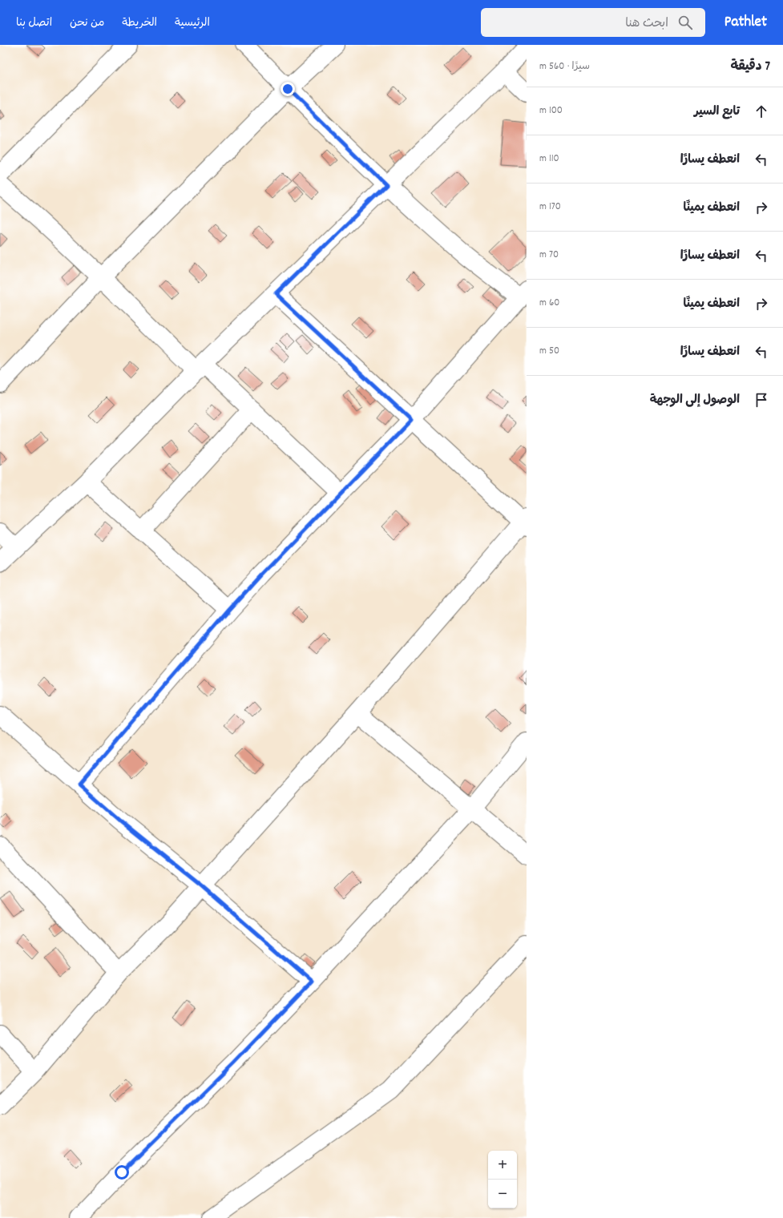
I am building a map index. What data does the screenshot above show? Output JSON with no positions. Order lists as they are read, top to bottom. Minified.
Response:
{"page":{"header":"Pathlet","search":"ابحث هنا","nav":["الرئيسية","الخريطة","من نحن","اتصل بنا"],"heading":["7 دقيقة","سيرًا · 560 m"],"list":[["تابع السير","100 m"],["انعطف يسارًا","110 m"],["انعطف يمينًا","170 m"],["انعطف يسارًا","70 m"],["انعطف يمينًا","60 m"],["انعطف يسارًا","50 m"],"الوصول إلى الوجهة"],"map_buttons":["+","−"]}}
